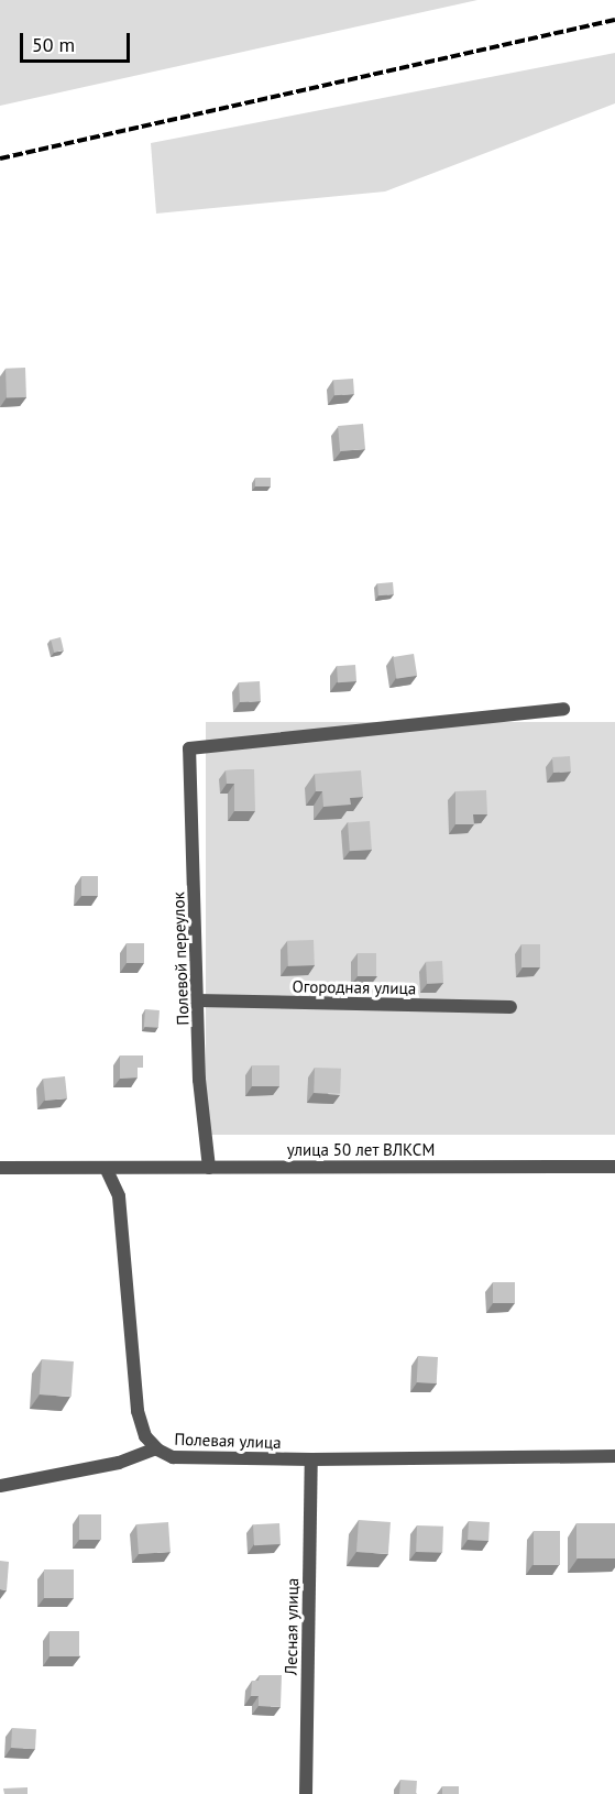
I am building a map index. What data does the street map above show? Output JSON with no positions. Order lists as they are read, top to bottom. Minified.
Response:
{"streets":{"street":["Полевой переулок","Огородная улица","улица 50 лет ВЛКСМ","Полевая улица","Лесная улица"]},"crossings":[["Полевой переулок","Огородная улица"],["Полевой переулок","улица 50 лет ВЛКСМ"],["улица 50 лет ВЛКСМ","Полевая улица"],["Полевая улица","Лесная улица"]],"scale_bar":"50 m"}
